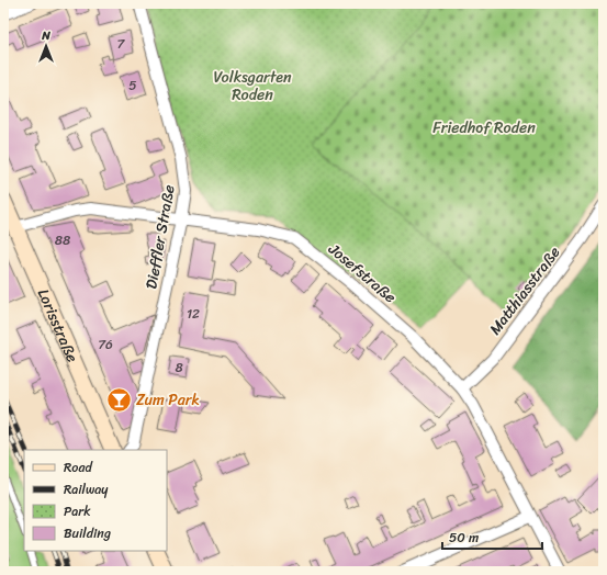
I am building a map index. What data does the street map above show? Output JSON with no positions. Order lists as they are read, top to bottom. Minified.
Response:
{"streets":{"street":["Dieffler Straße","Josefstraße","Matthiasstraße","Lorisstraße"]},"crossings":[["Dieffler Straße","Josefstraße"],["Josefstraße","Matthiasstraße"],["Josefstraße","Lorisstraße"]],"parks":["Volksgarten Roden","Friedhof Roden"],"places":{"bar":["Zum Park"]},"house_numbers":["7","5","88","12","76","8"],"legend":["Road","Railway","Park","Building"],"scale_bar":"50 m","north":"top"}
